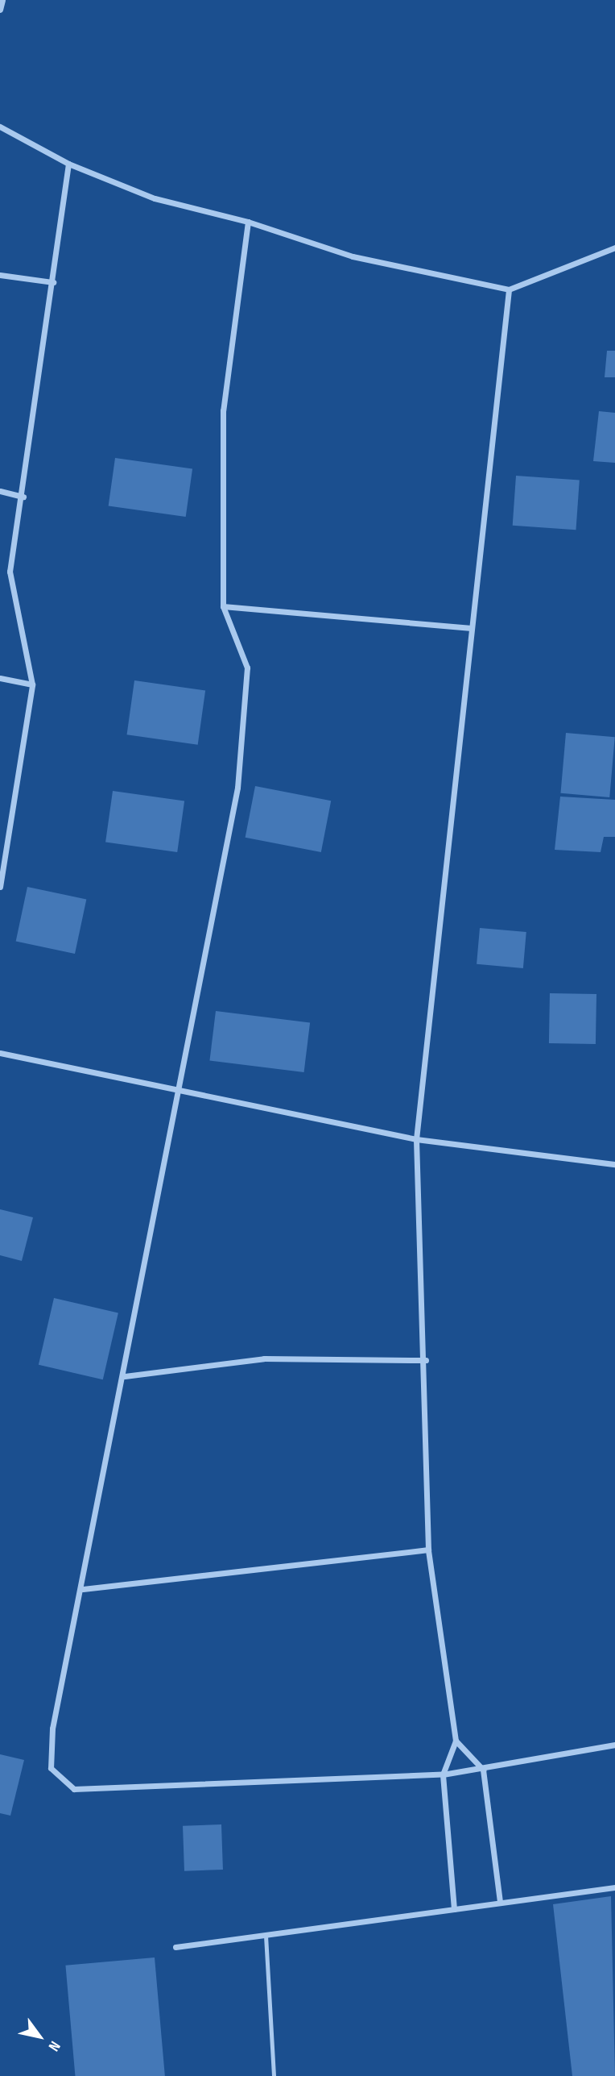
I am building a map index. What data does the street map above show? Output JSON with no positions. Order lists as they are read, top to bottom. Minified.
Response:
{"north":"bottom right"}
